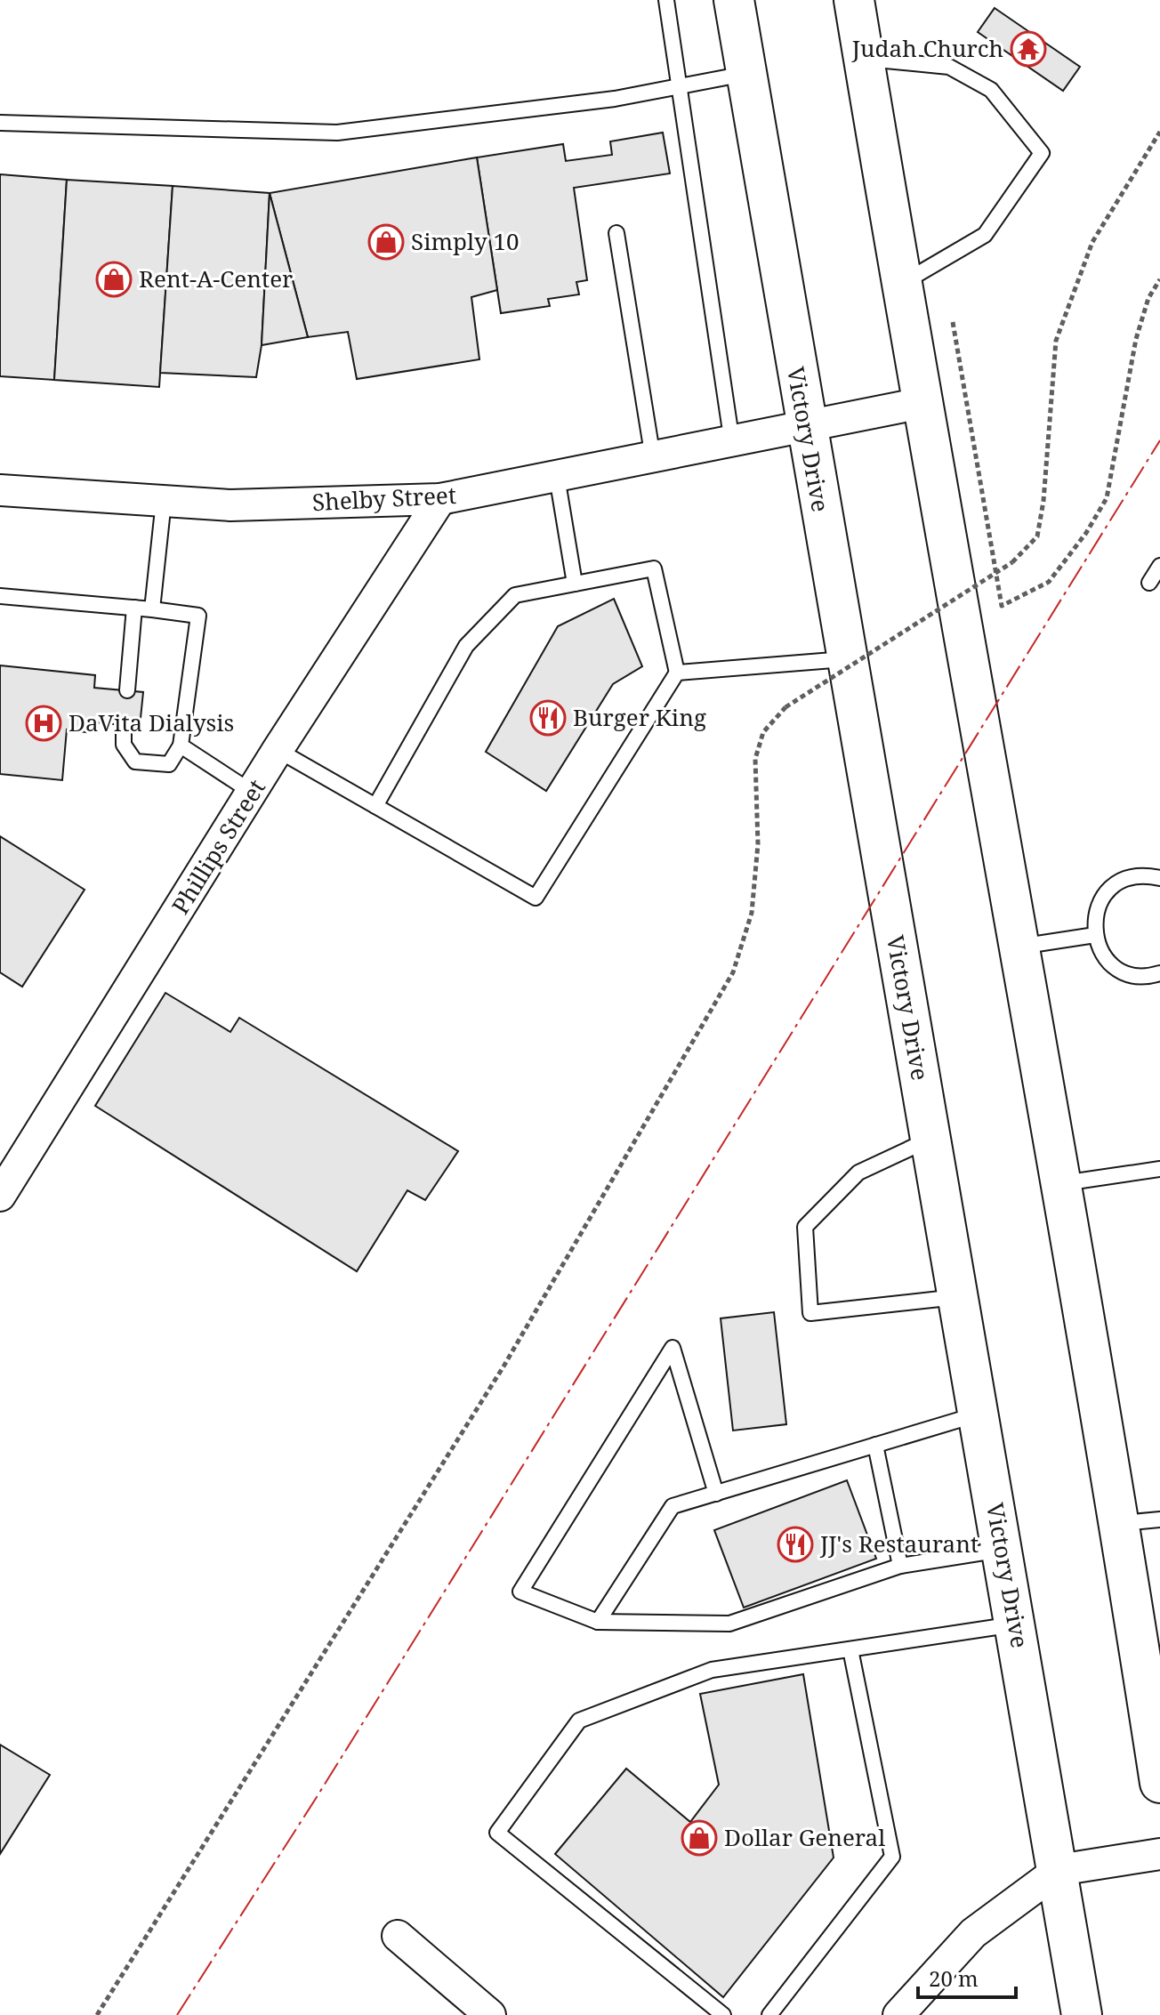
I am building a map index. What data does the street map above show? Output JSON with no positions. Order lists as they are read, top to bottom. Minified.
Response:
{"streets":{"highway":["Victory Drive"],"street":["Shelby Street","Phillips Street"]},"crossings":[["Victory Drive","Shelby Street"],["Shelby Street","Phillips Street"]],"places":{"temple":["Judah Church"],"shop":["Simply 10","Rent-A-Center","Dollar General"],"restaurant":["Burger King","JJ's Restaurant"],"hospital":["DaVita Dialysis"]},"scale_bar":"20 m"}
